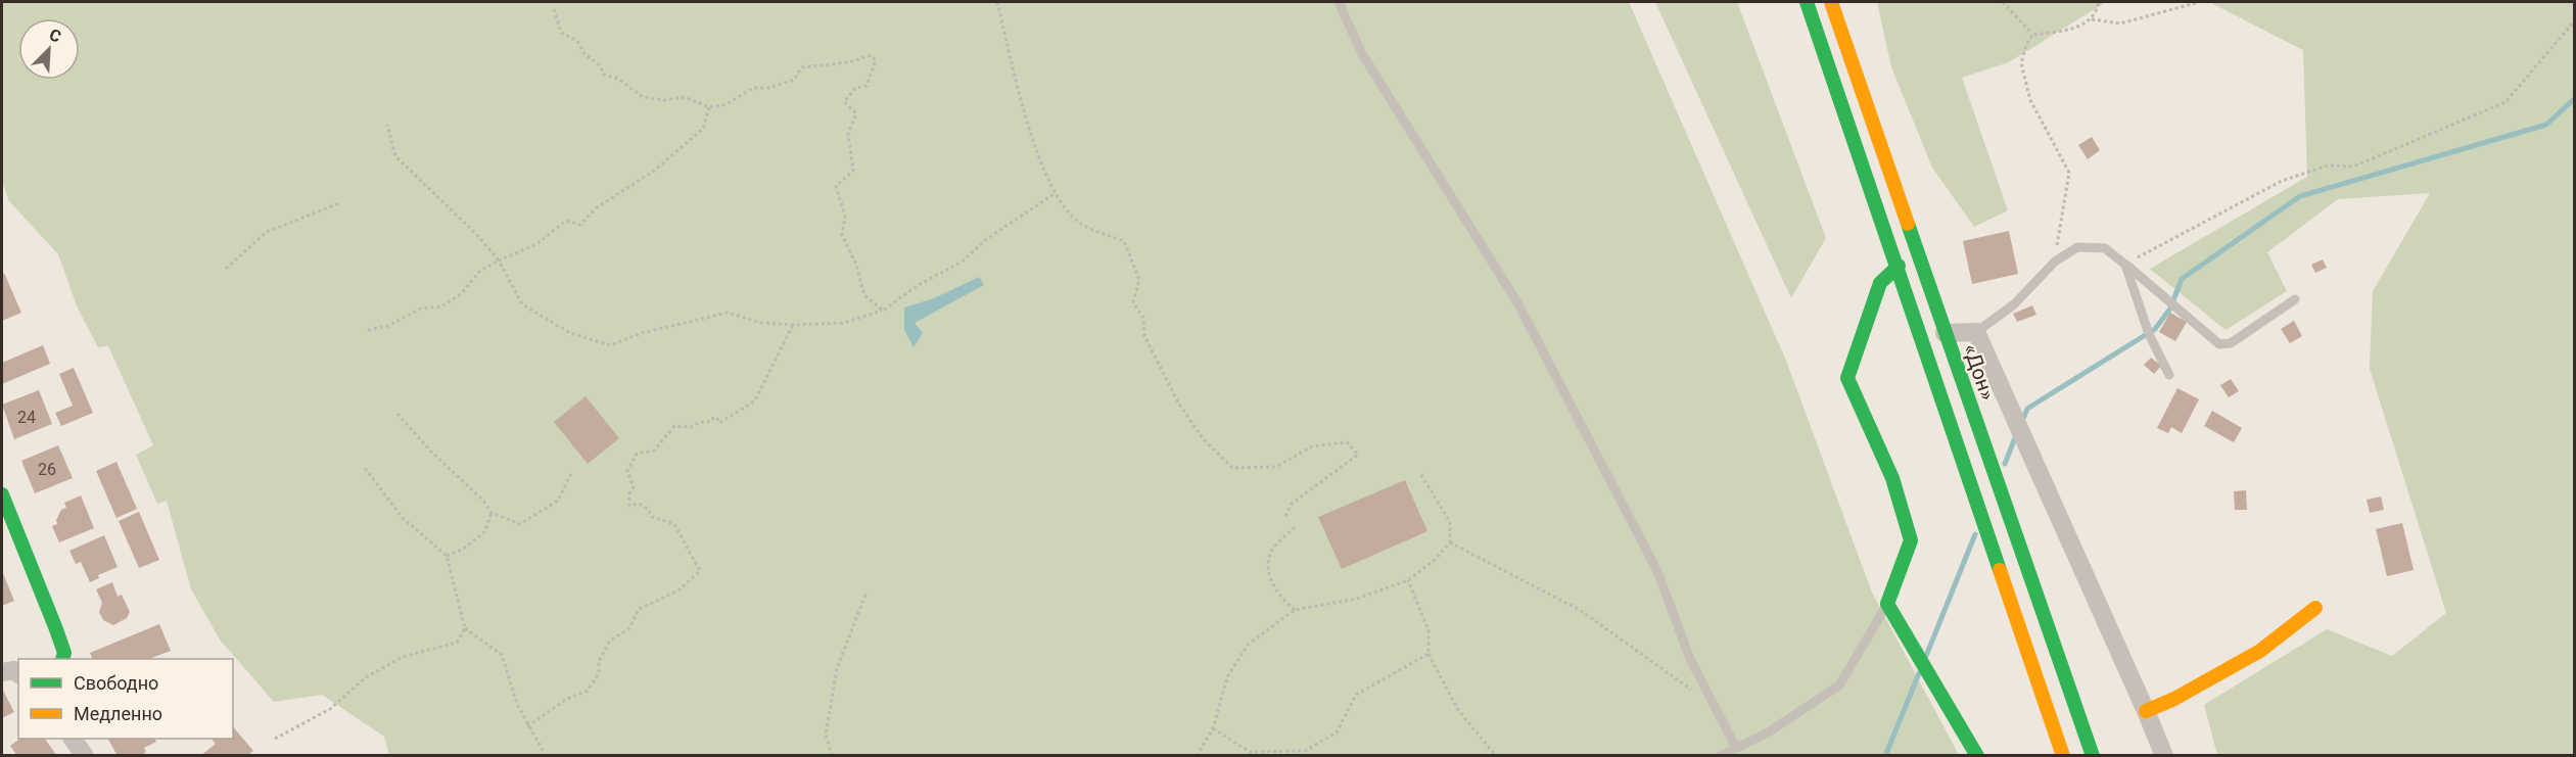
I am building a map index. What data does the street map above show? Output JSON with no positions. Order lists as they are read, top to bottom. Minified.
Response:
{"streets":{"main road":["«Дон»"]},"house_numbers":["24","26"],"legend":["Свободно","Медленно"],"north":"top right"}
